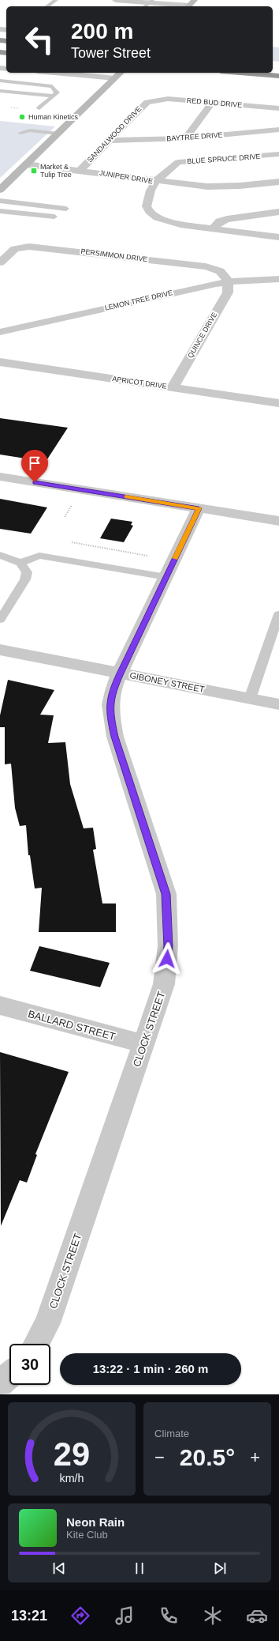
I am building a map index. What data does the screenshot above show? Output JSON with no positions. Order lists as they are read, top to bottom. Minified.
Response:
{"streets":{"street":["RED BUD DRIVE","SANDALWOOD DRIVE","BAYTREE DRIVE","BLUE SPRUCE DRIVE","JUNIPER DRIVE","PERSIMMON DRIVE","LEMON TREE DRIVE","QUINCE DRIVE","APRICOT DRIVE","GIBONEY STREET","BALLARD STREET","CLOCK STREET"]},"crossings":[["RED BUD DRIVE","SANDALWOOD DRIVE"],["SANDALWOOD DRIVE","BAYTREE DRIVE"],["SANDALWOOD DRIVE","JUNIPER DRIVE"],["BLUE SPRUCE DRIVE","JUNIPER DRIVE"],["PERSIMMON DRIVE","LEMON TREE DRIVE"],["PERSIMMON DRIVE","QUINCE DRIVE"],["LEMON TREE DRIVE","QUINCE DRIVE"],["QUINCE DRIVE","APRICOT DRIVE"],["GIBONEY STREET","CLOCK STREET"],["BALLARD STREET","CLOCK STREET"]],"places":{"other":["Human Kinetics"],"transit":["Market & Tulip Tree"]},"page":{"turn":["200 m","Tower Street"],"limit":"30","trip":"13:22 · 1 min · 260 m","tile":"Climate","heat":["−","20.5°","+"],"song":["Neon Rain","Kite Club"],"tabs":"13:21","gauge":["29","km/h"]}}
